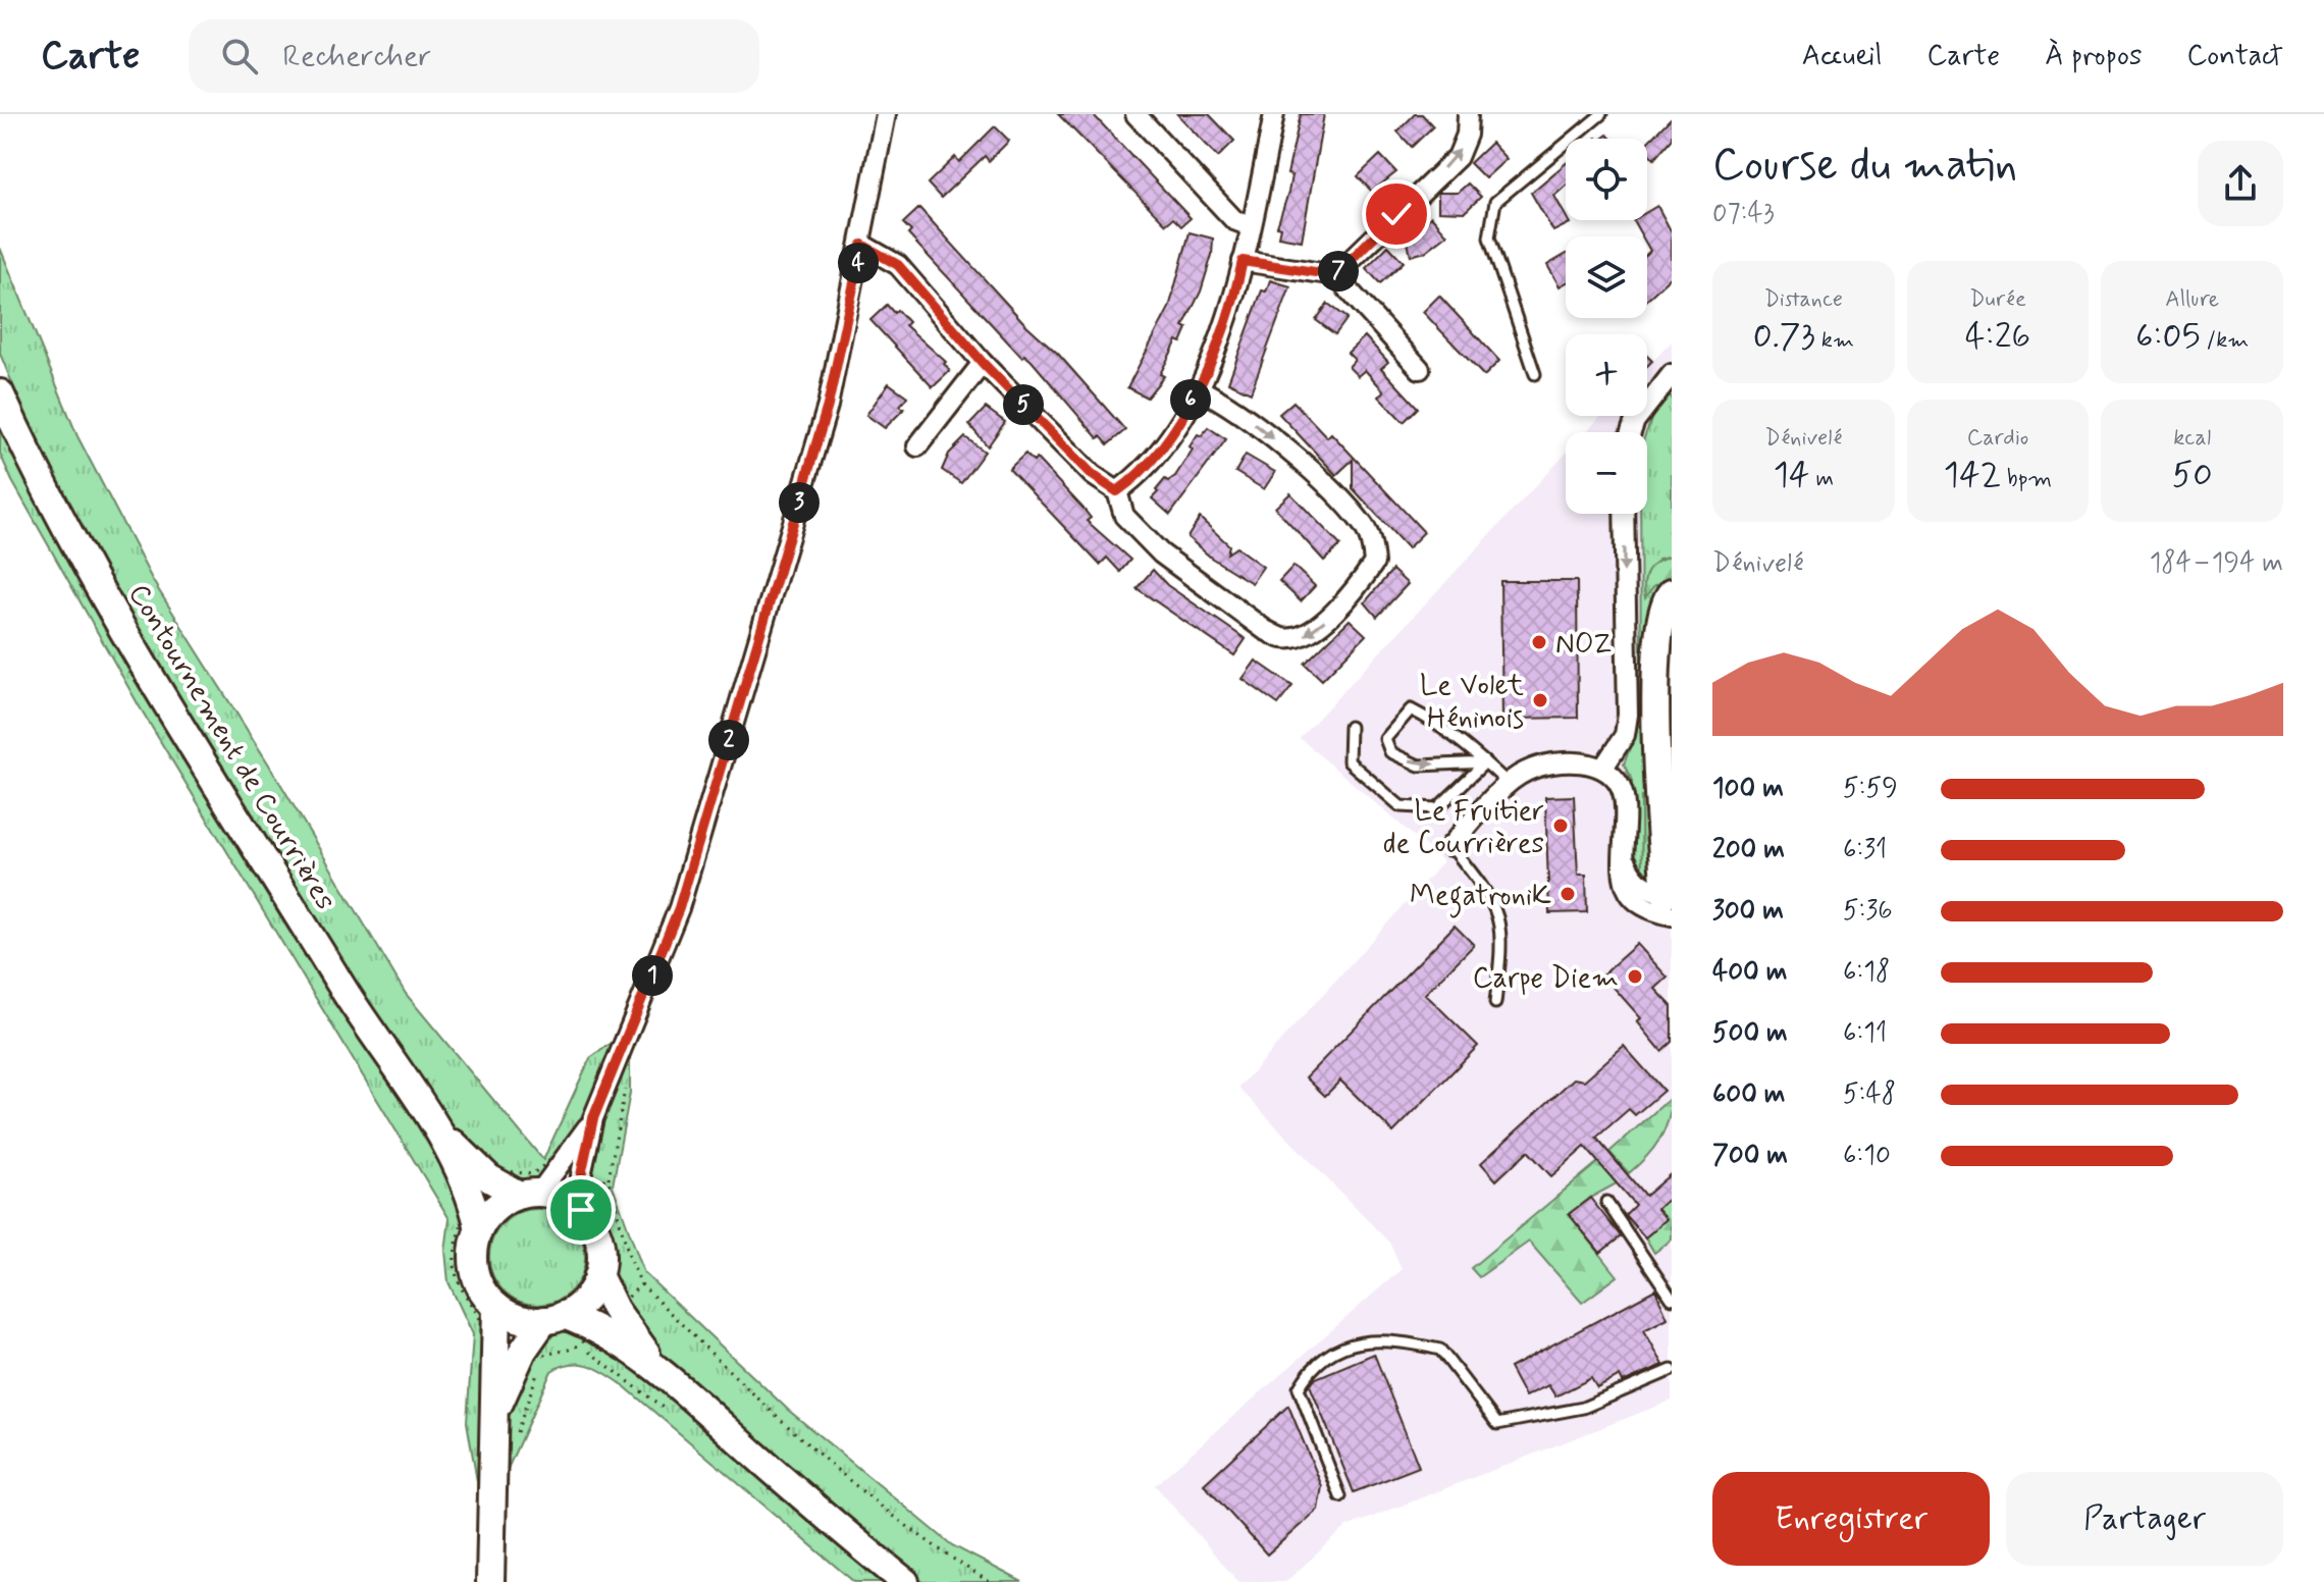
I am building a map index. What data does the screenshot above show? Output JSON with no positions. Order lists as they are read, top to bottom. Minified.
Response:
{"streets":{"main road":["Contournement de Courrières"]},"places":["NOZ","Le Volet Héninois","Le Fruitier de Courrières","MegatroniK","Carpe Diem"],"page":{"header":"Carte","search":"Rechercher","nav":["Accueil","Carte","À propos","Contact"],"heading":["Course du matin","07:43"],"map_buttons":["+","−"],"pins":["4","7","6","5","3","2","1"],"stats":[["Distance","0.73 km"],["Durée","4:26"],["Allure","6:05 /km"],["Dénivelé","14 m"],["Cardio","142 bpm"],["kcal","50"]],"chart":["Dénivelé","184–194 m"],"list":[{"name":"100 m","note":"5:59"},{"name":"200 m","note":"6:31"},{"name":"300 m","note":"5:36"},{"name":"400 m","note":"6:18"},{"name":"500 m","note":"6:11"},{"name":"600 m","note":"5:48"},{"name":"700 m","note":"6:10"}],"buttons":["Enregistrer","Partager"]}}
